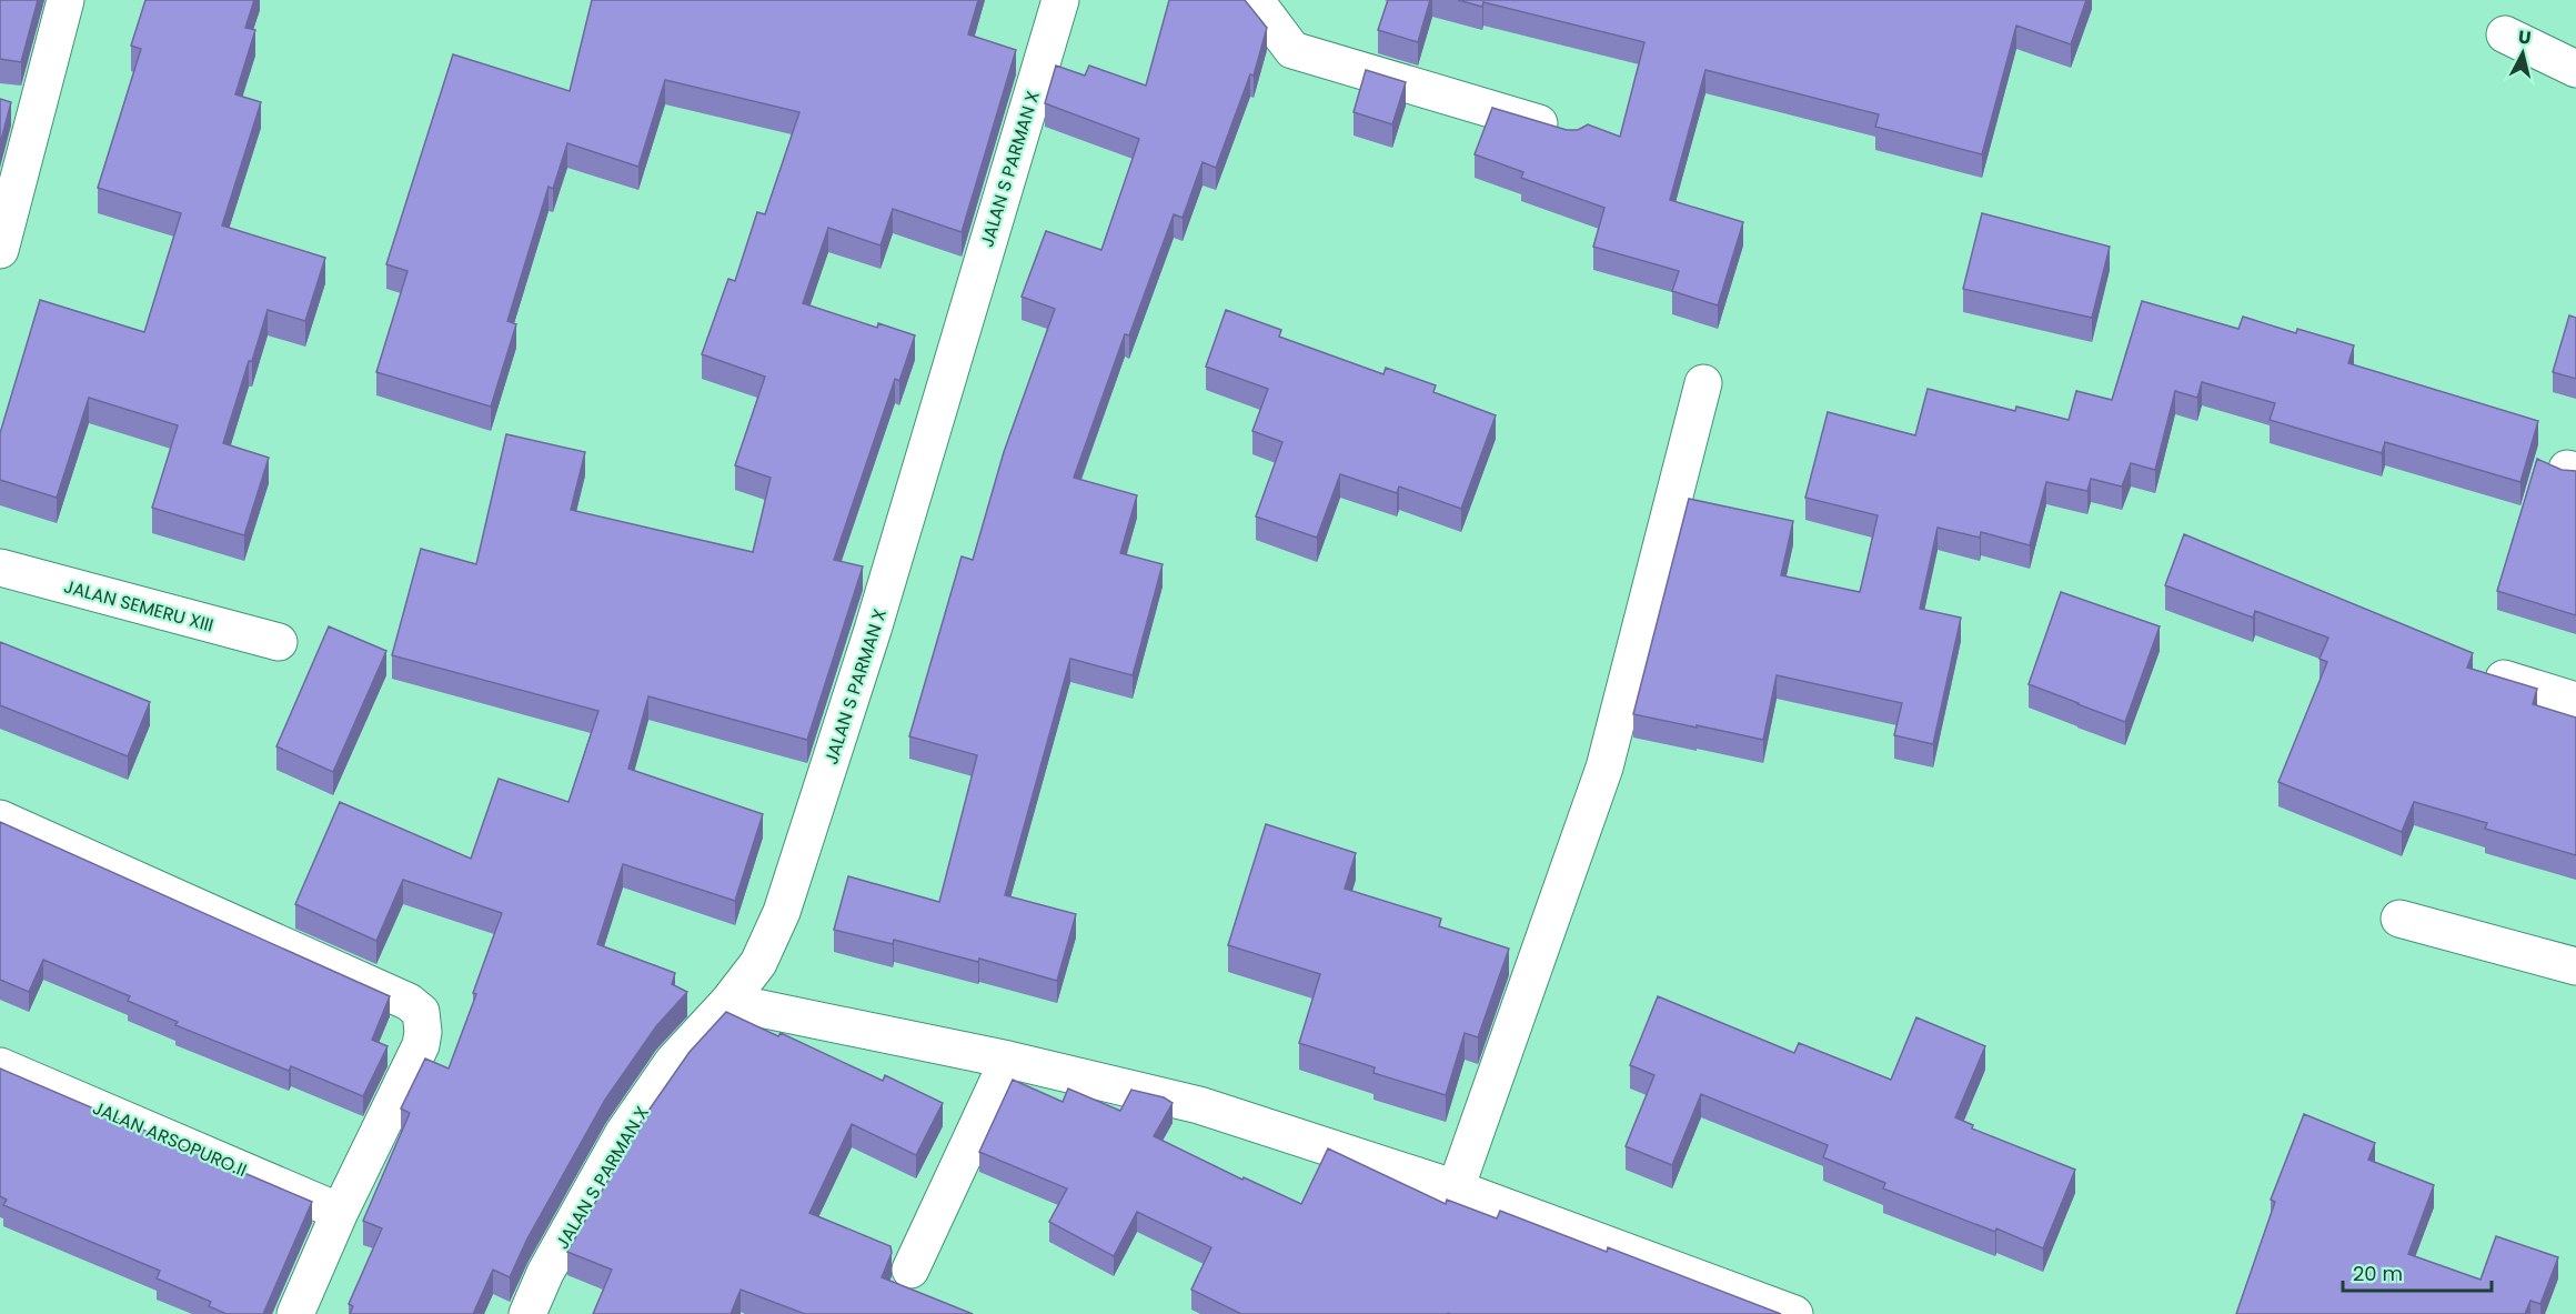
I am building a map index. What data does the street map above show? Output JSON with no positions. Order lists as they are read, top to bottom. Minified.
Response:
{"streets":{"street":["JALAN S PARMAN X","JALAN SEMERU XIII","JALAN ARSOPURO.II"]},"scale_bar":"20 m","north":"top"}
